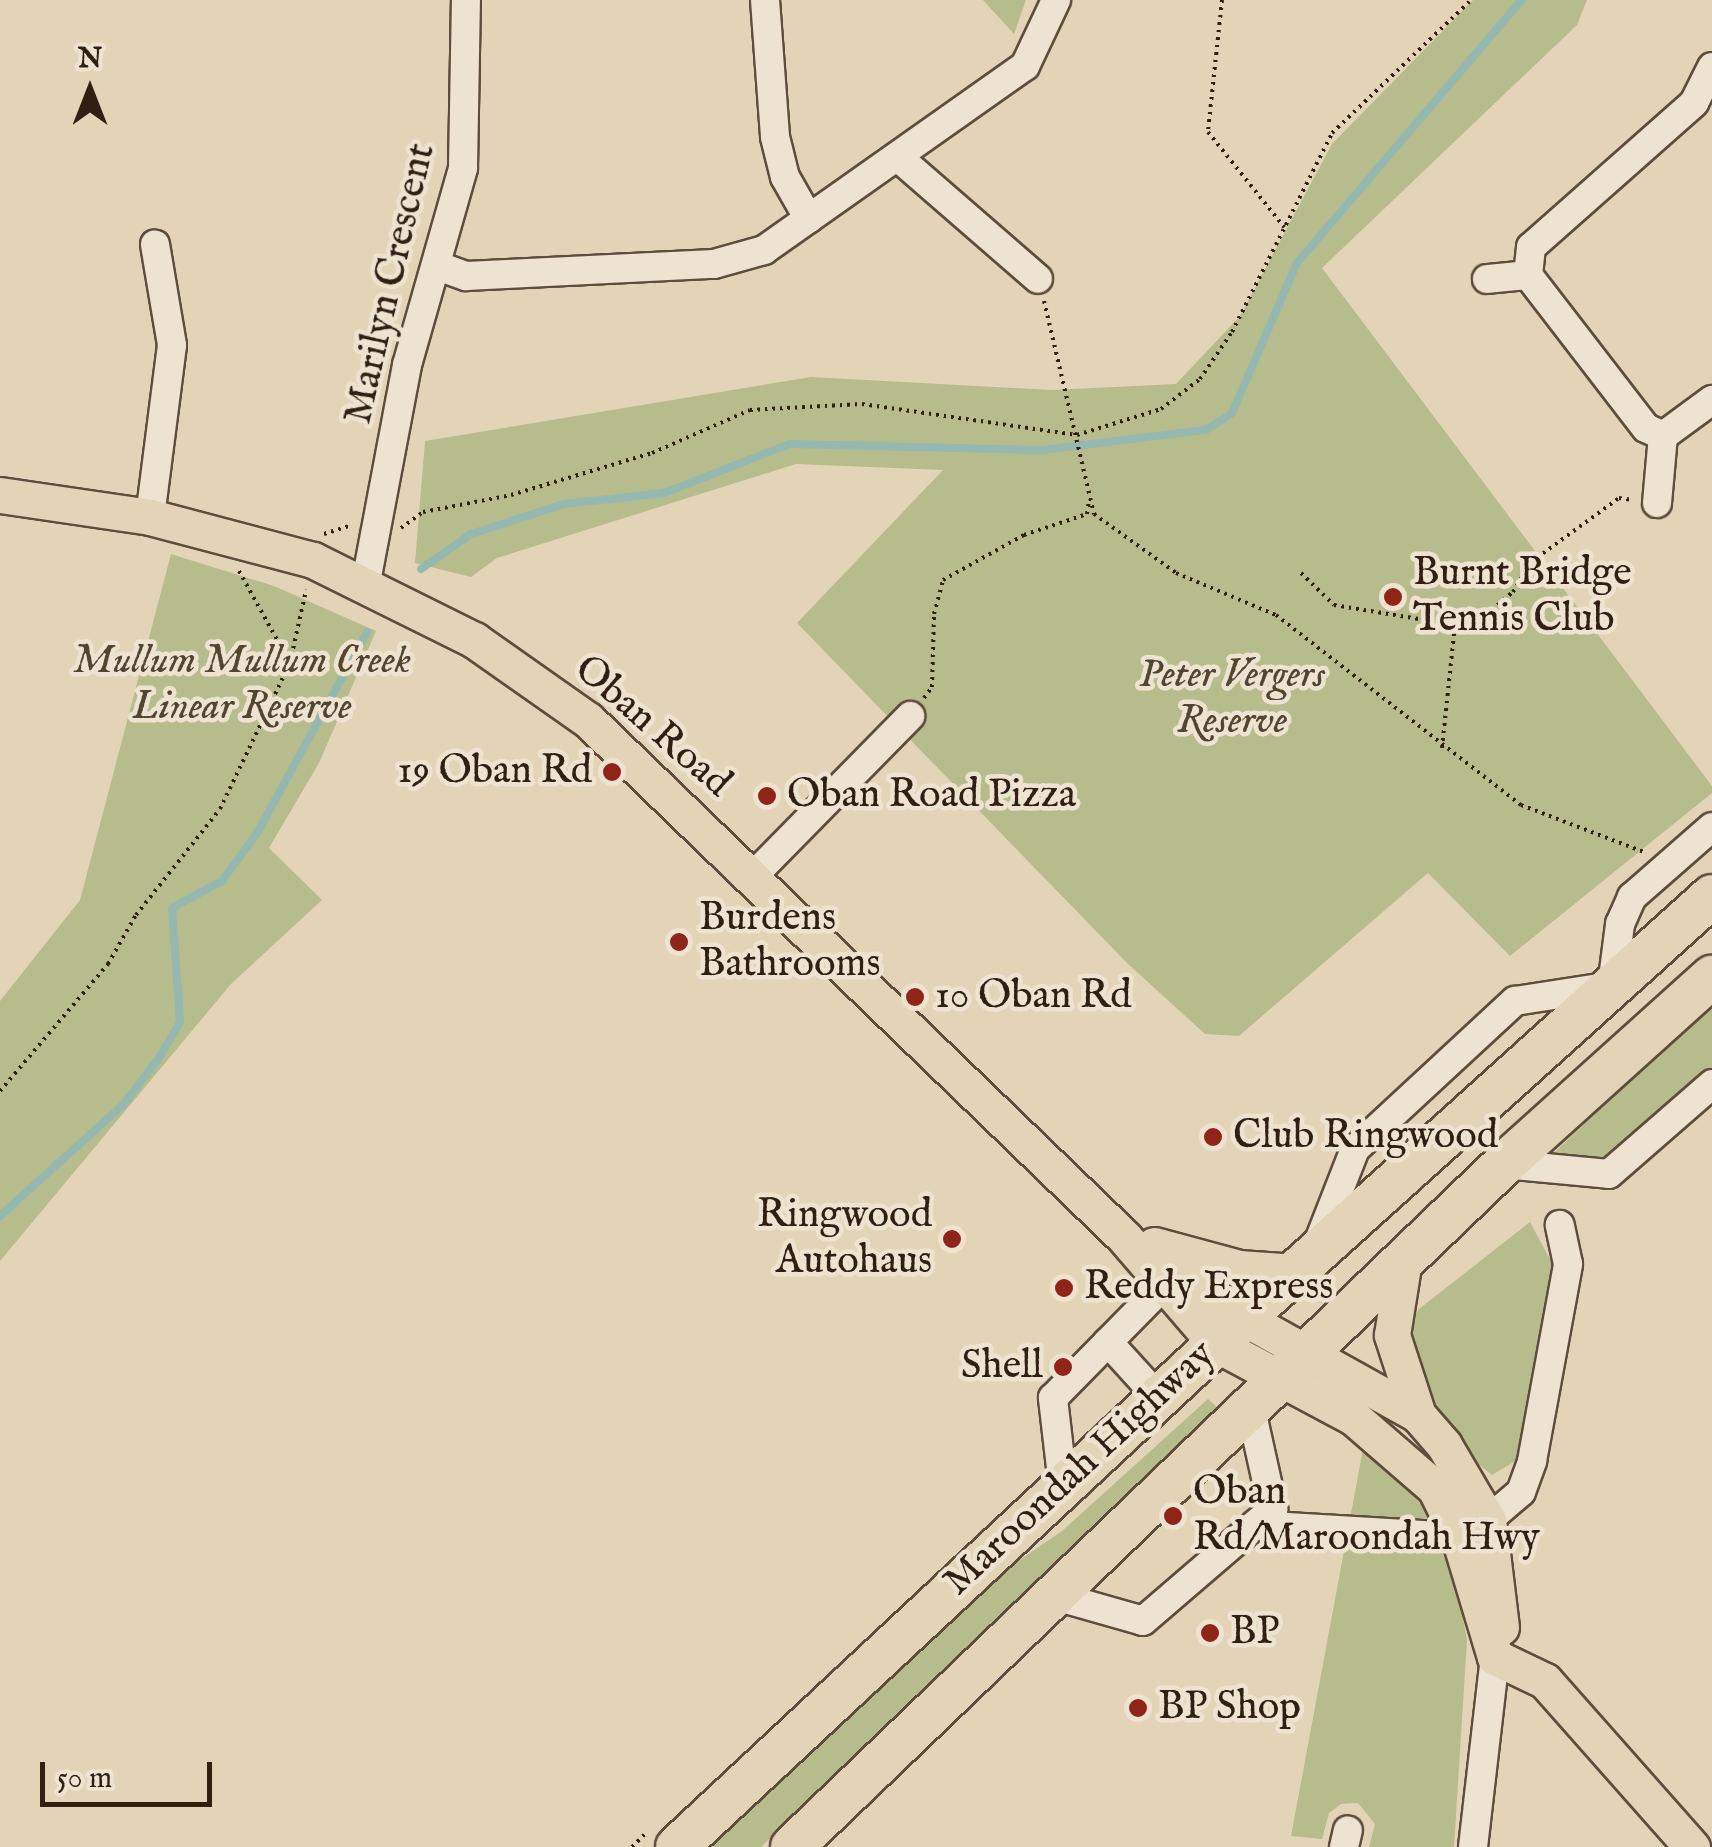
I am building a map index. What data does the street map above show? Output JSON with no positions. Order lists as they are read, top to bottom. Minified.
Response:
{"streets":{"highway":["Maroondah Highway"],"main road":["Oban Road"],"street":["Marilyn Crescent"]},"crossings":[["Marilyn Crescent","Oban Road"],["Oban Road","Maroondah Highway"]],"parks":["Mullum Mullum Creek Linear Reserve","Peter Vergers Reserve"],"places":["Burnt Bridge Tennis Club","19 Oban Rd","Oban Road Pizza","Burdens Bathrooms","10 Oban Rd","Club Ringwood","Ringwood Autohaus","Reddy Express","Shell","Oban Rd/Maroondah Hwy","BP","BP Shop"],"scale_bar":"50 m","north":"top"}
